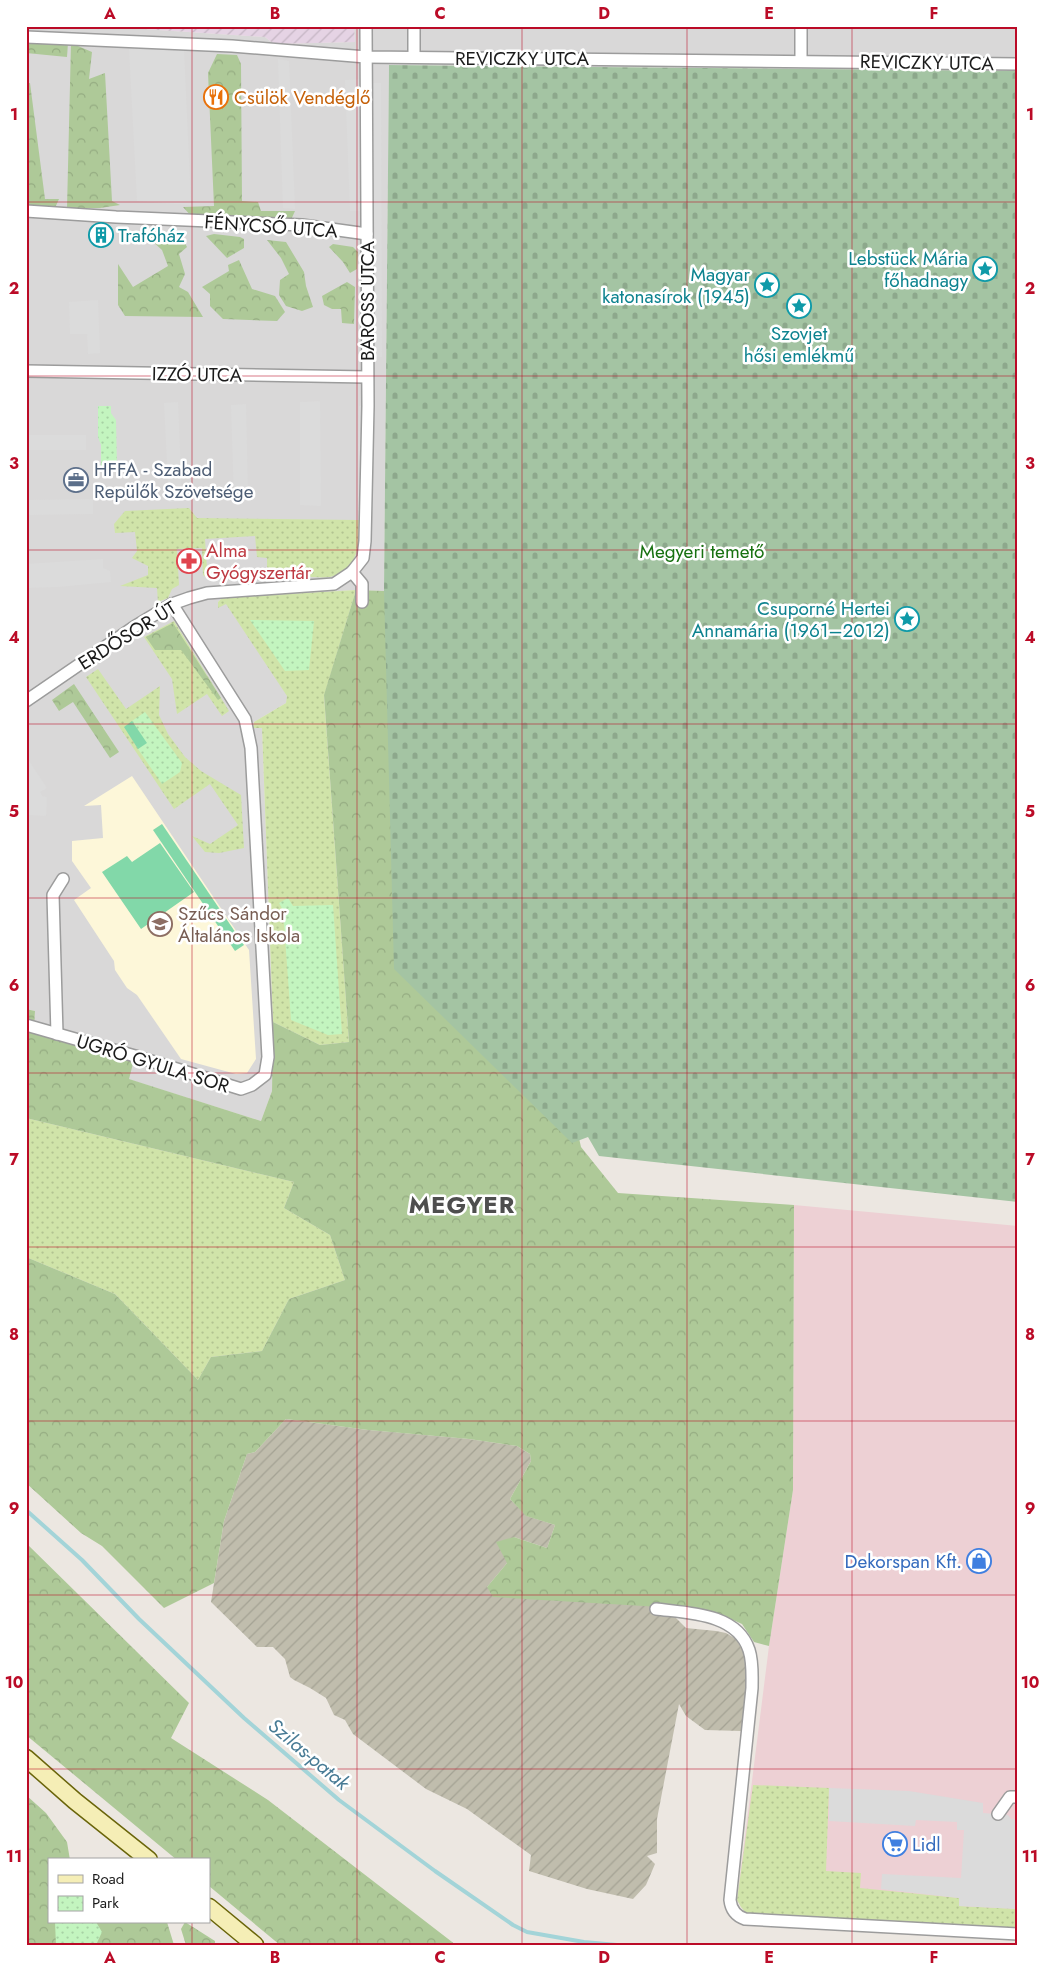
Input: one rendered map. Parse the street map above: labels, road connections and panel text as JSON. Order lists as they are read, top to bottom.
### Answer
{
  "streets": {
    "street": [
      "REVICZKY UTCA",
      "FÉNYCSŐ UTCA",
      "BAROSS UTCA",
      "IZZÓ UTCA",
      "ERDŐSOR ÚT",
      "UGRÓ GYULA SOR"
    ]
  },
  "crossings": [
    ["REVICZKY UTCA", "BAROSS UTCA"],
    ["FÉNYCSŐ UTCA", "BAROSS UTCA"],
    ["BAROSS UTCA", "IZZÓ UTCA"],
    ["BAROSS UTCA", "ERDŐSOR ÚT"],
    ["ERDŐSOR ÚT", "UGRÓ GYULA SOR"]
  ],
  "districts": ["MEGYER"],
  "water": ["Szilas-patak"],
  "parks": ["Megyeri temető"],
  "places": {
    "restaurant": ["Csülök Vendéglő"],
    "building": ["Trafóház"],
    "place": [
      "Lebstück Mária főhadnagy",
      "Magyar katonasírok (1945)",
      "Szovjet hősi emlékmű",
      "Csuporné Hertei Annamária (1961–2012)"
    ],
    "office": ["HFFA - Szabad Repülők Szövetsége"],
    "pharmacy": ["Alma Gyógyszertár"],
    "school or university": ["Szűcs Sándor Általános Iskola"],
    "shop": ["Dekorspan Kft."],
    "supermarket": ["Lidl"]
  },
  "legend": ["Road", "Park"],
  "grid": {
    "columns": [
      "A",
      "B",
      "C",
      "D",
      "E",
      "F"
    ],
    "rows": [
      "1",
      "2",
      "3",
      "4",
      "5",
      "6",
      "7",
      "8",
      "9",
      "10",
      "11"
    ]
  }
}
